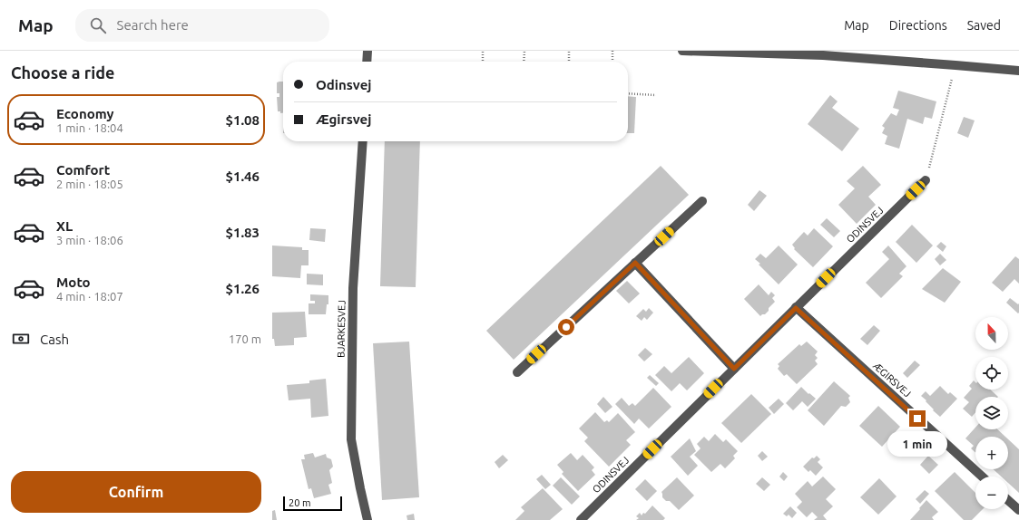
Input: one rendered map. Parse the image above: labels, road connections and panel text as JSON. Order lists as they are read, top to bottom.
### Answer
{
  "streets": {
    "street": ["ODINSVEJ", "BJARKESVEJ", "ÆGIRSVEJ"]
  },
  "crossings": [
    ["ODINSVEJ", "ÆGIRSVEJ"]
  ],
  "scale_bar": "20 m",
  "north": "top",
  "page": {
    "header": "Map",
    "search": "Search here",
    "nav": ["Map", "Directions", "Saved"],
    "heading": "Choose a ride",
    "banner": ["Odinsvej", "Ægirsvej"],
    "list": [
      {
        "name": "Economy",
        "note": "1 min · 18:04",
        "value": "$1.08"
      },
      {
        "name": "Comfort",
        "note": "2 min · 18:05",
        "value": "$1.46"
      },
      {
        "name": "XL",
        "note": "3 min · 18:06",
        "value": "$1.83"
      },
      {
        "name": "Moto",
        "note": "4 min · 18:07",
        "value": "$1.26"
      }
    ],
    "map_buttons": ["+", "−"],
    "pay": ["Cash", "170 m"],
    "bubble": "1 min",
    "buttons": "Confirm",
    "scale": "20 m"
  }
}
